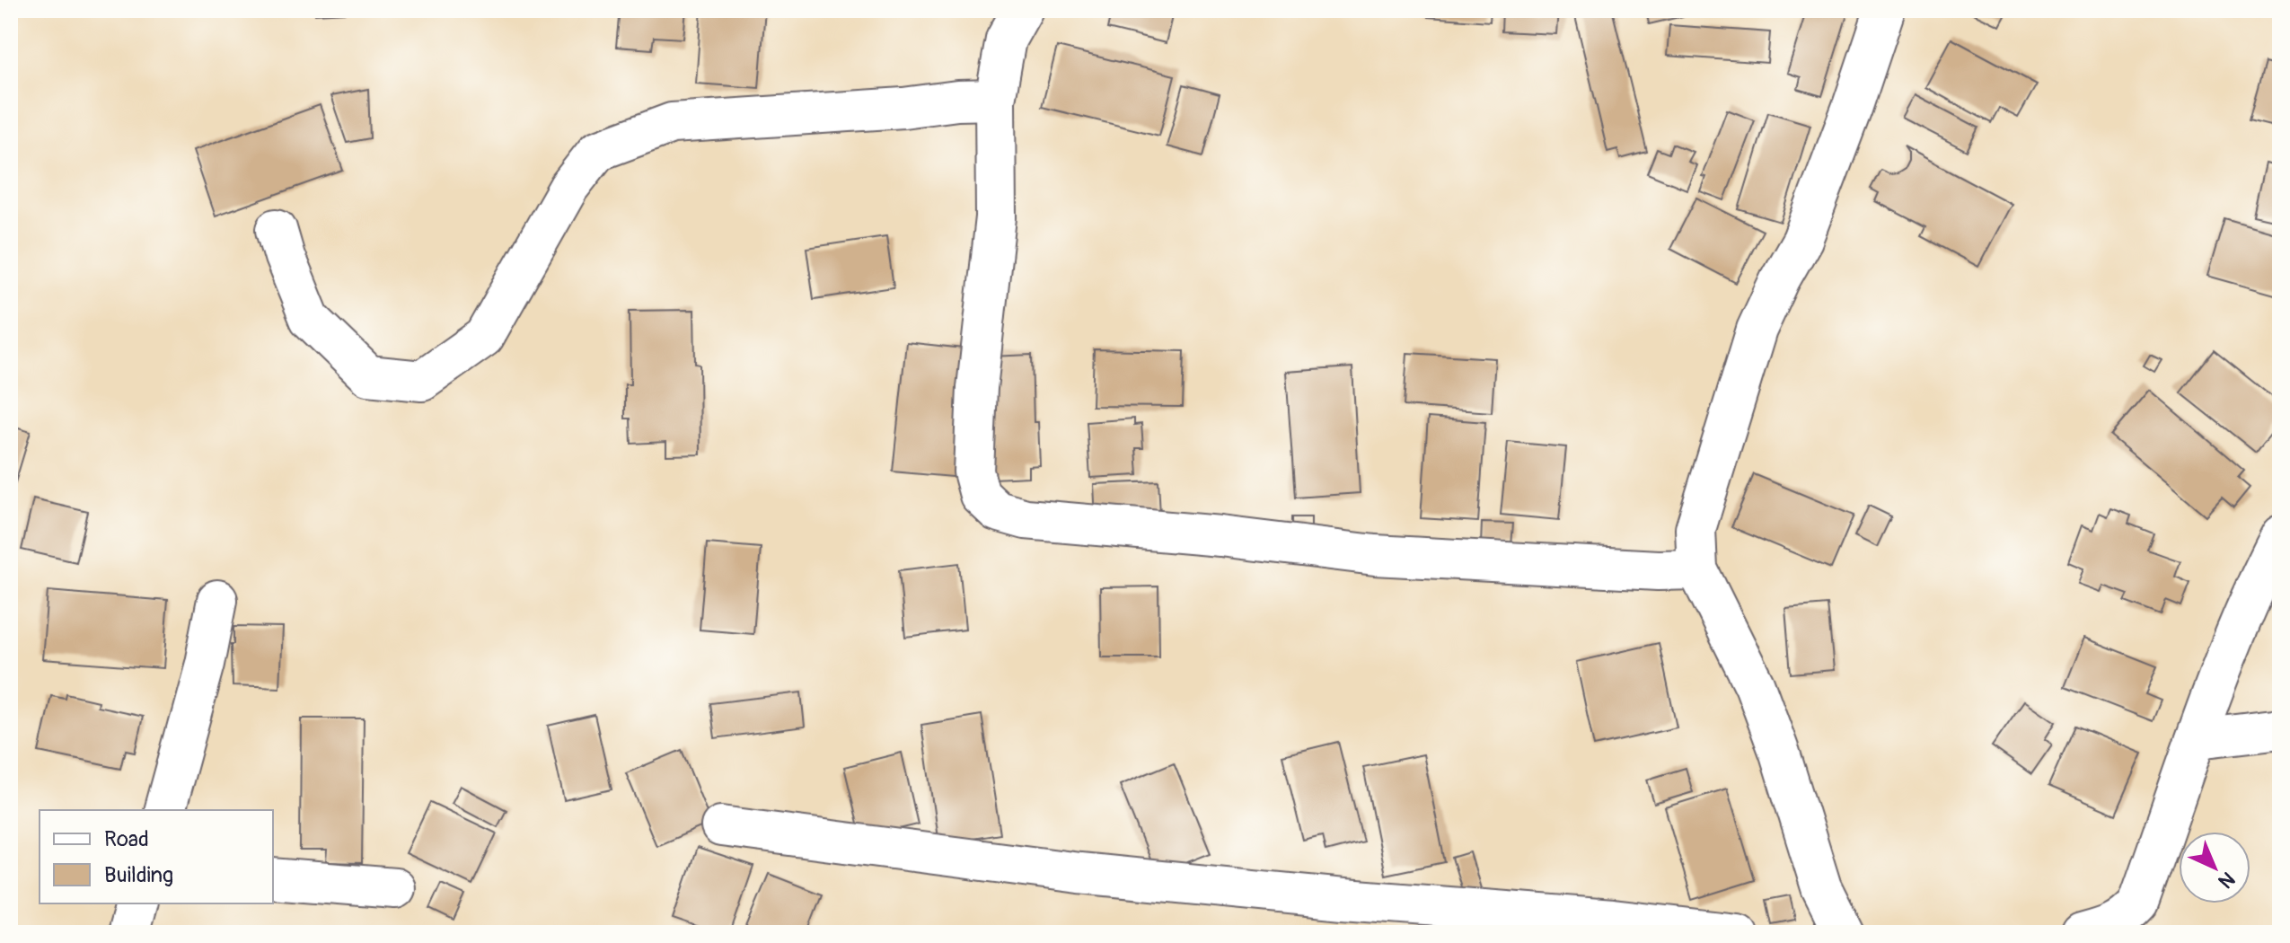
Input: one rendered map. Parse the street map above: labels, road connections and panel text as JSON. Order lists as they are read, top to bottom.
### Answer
{
  "legend": ["Road", "Building"],
  "north": "bottom right"
}
